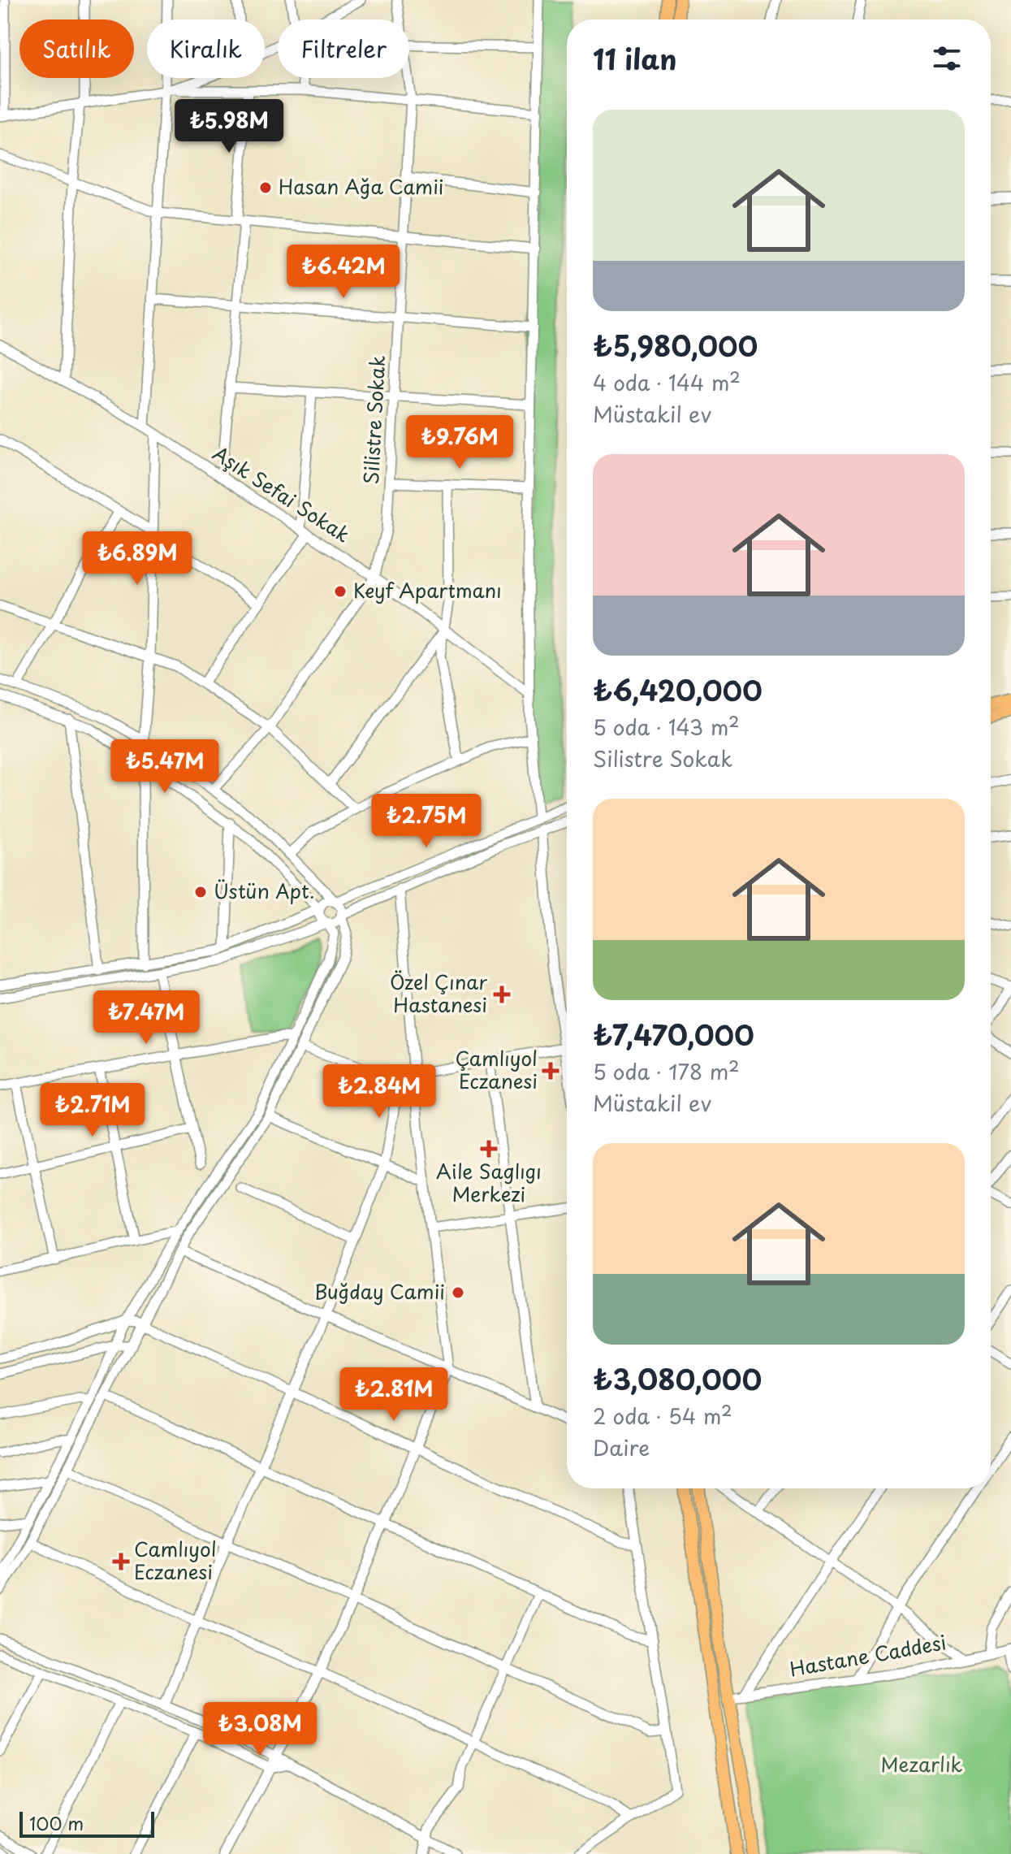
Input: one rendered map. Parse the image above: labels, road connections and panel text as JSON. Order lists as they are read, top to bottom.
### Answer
{
  "streets": {
    "street": ["Silistre Sokak", "Aşık Sefai Sokak", "Hastane Caddesi"]
  },
  "crossings": [
    ["Silistre Sokak", "Aşık Sefai Sokak"]
  ],
  "parks": ["Mezarlık"],
  "places": {
    "other": [
      "Hasan Ağa Camii",
      "Keyf Apartmanı",
      "Üstün Apt.",
      "Buğday Camii"
    ],
    "health": [
      "Özel Çınar Hastanesi",
      "Çamlıyol Eczanesi",
      "Aile Saglıgı Merkezi",
      "Camlıyol Eczanesi"
    ]
  },
  "scale_bar": "100 m",
  "page": {
    "chip": ["Satılık", "Kiralık", "Filtreler"],
    "heading": "11 ilan",
    "list": [
      {
        "name": "₺5,980,000",
        "note": "4 oda · 144 m² · Müstakil ev"
      },
      {
        "name": "₺6,420,000",
        "note": "5 oda · 143 m² · Silistre Sokak"
      },
      {
        "name": "₺7,470,000",
        "note": "5 oda · 178 m² · Müstakil ev"
      },
      {
        "name": "₺3,080,000",
        "note": "2 oda · 54 m² · Daire"
      }
    ],
    "price": [
      "₺5.98M",
      "₺6.42M",
      "₺9.76M",
      "₺6.89M",
      "₺5.47M",
      "₺2.75M",
      "₺7.47M",
      "₺2.84M",
      "₺2.71M",
      "₺2.81M",
      "₺3.08M"
    ],
    "scale": "100 m"
  }
}
